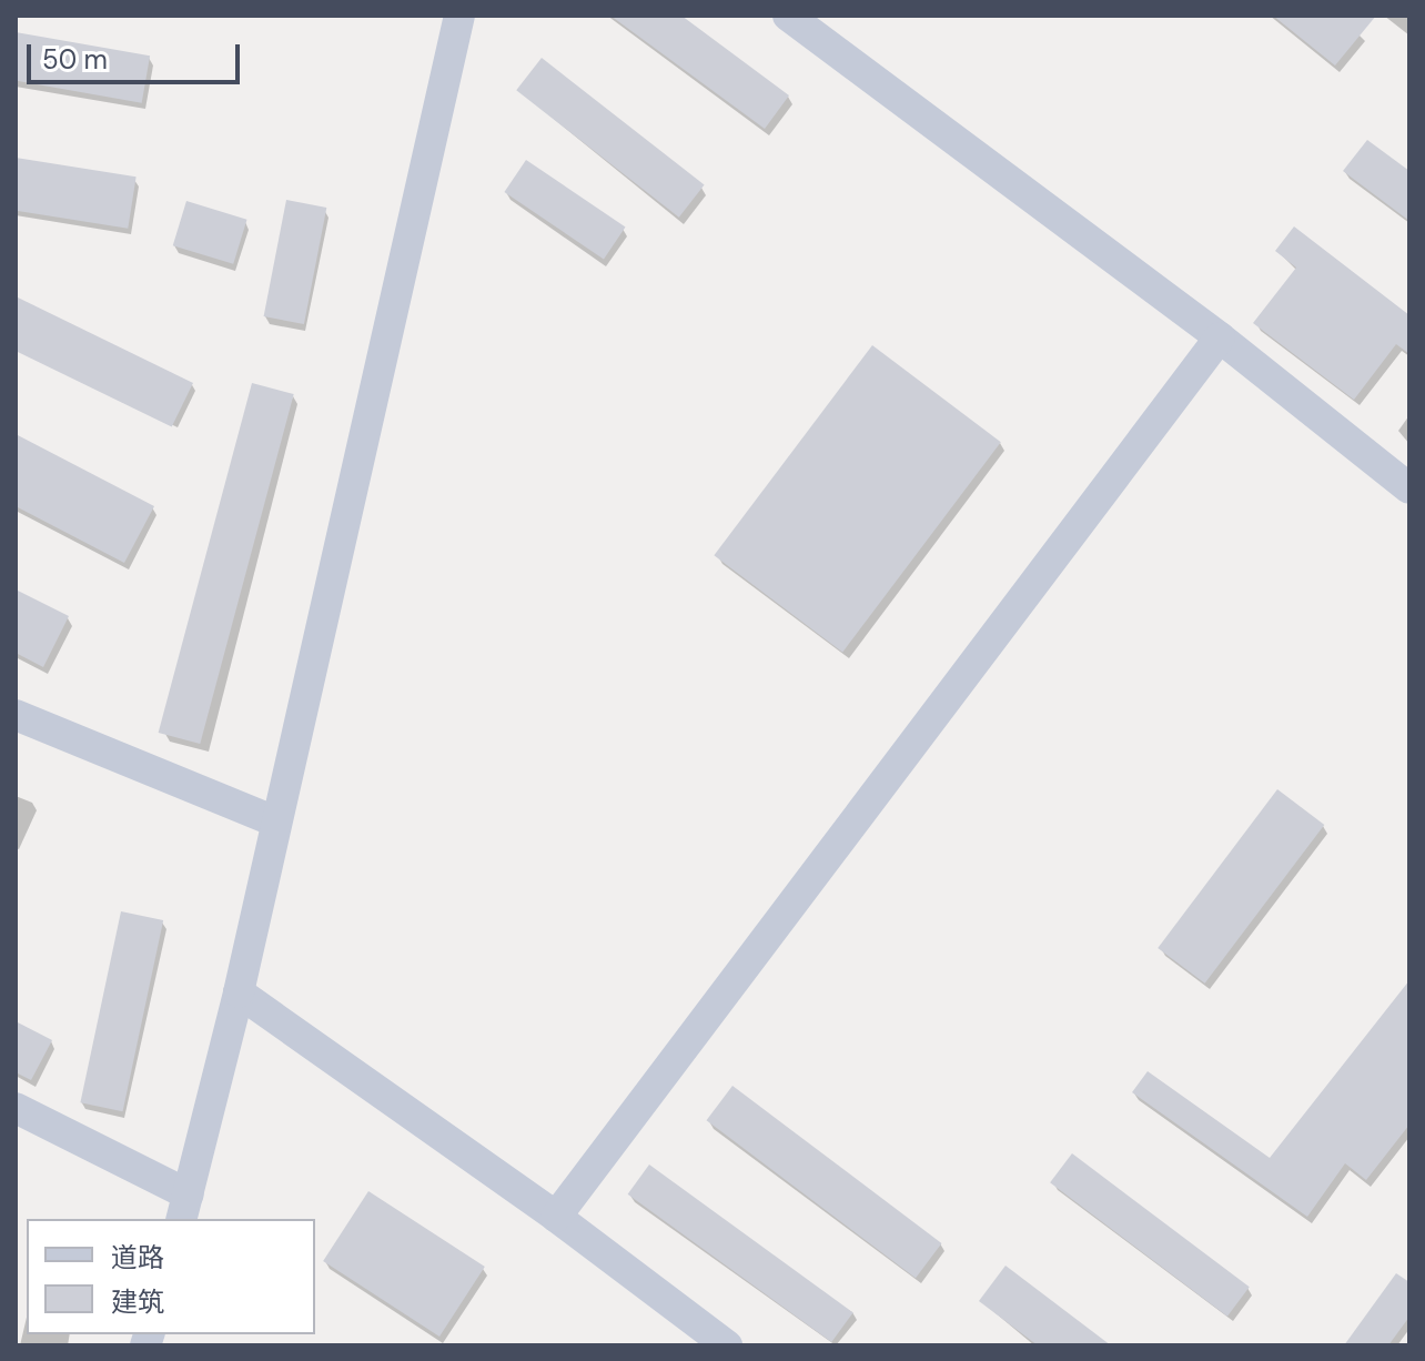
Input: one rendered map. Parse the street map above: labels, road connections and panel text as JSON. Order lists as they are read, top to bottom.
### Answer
{
  "legend": ["道路", "建筑"],
  "scale_bar": "50 m"
}
